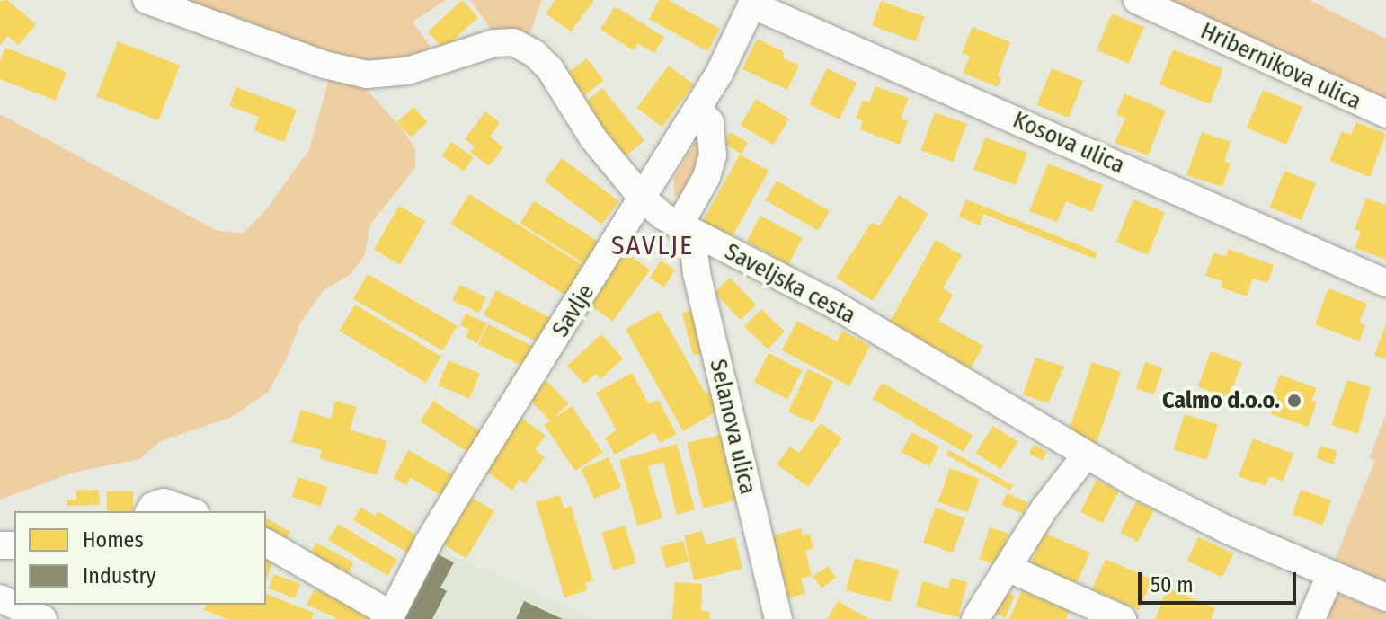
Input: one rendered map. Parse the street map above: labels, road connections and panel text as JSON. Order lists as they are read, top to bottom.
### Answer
{
  "streets": {
    "street": [
      "Hribernikova ulica",
      "Kosova ulica",
      "Saveljska cesta",
      "Savlje",
      "Selanova ulica"
    ]
  },
  "crossings": [
    ["Kosova ulica", "Savlje"],
    ["Saveljska cesta", "Savlje"],
    ["Saveljska cesta", "Selanova ulica"]
  ],
  "districts": ["SAVLJE"],
  "places": ["Calmo d.o.o."],
  "legend": ["Homes", "Industry"],
  "scale_bar": "50 m"
}
